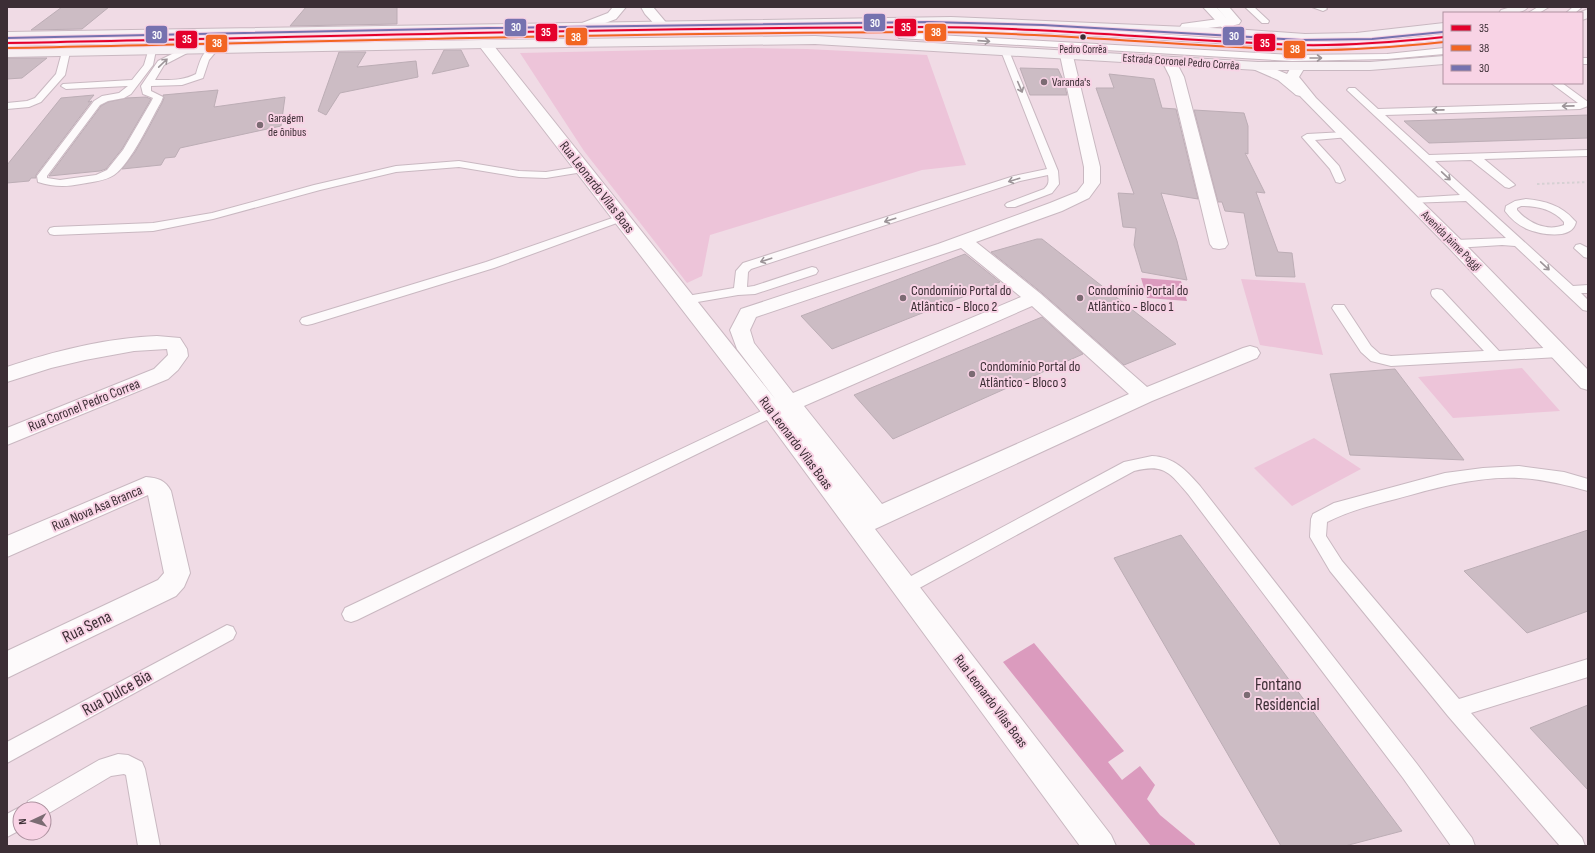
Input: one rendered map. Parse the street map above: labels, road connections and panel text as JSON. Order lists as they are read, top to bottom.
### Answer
{
  "streets": {
    "main road": ["Estrada Coronel Pedro Corrêa"],
    "street": [
      "Rua Leonardo Vilas Boas",
      "Avenida Jaime Poggi",
      "Rua Coronel Pedro Correa",
      "Rua Nova Asa Branca",
      "Rua Sena"
    ],
    "lane": ["Rua Dulce Bia"]
  },
  "crossings": [
    ["Estrada Coronel Pedro Corrêa", "Rua Leonardo Vilas Boas"],
    ["Estrada Coronel Pedro Corrêa", "Avenida Jaime Poggi"],
    ["Rua Nova Asa Branca", "Rua Sena"]
  ],
  "places": [
    "Pedro Corrêa",
    "Varanda's",
    "Garagem de ônibus",
    "Condomínio Portal do Atlântico - Bloco 2",
    "Condomínio Portal do Atlântico - Bloco 1",
    "Condomínio Portal do Atlântico - Bloco 3",
    "Fontano Residencial"
  ],
  "lines": ["transit line 30", "transit line 35", "transit line 38"],
  "legend": ["35", "38", "30"],
  "north": "left"
}
